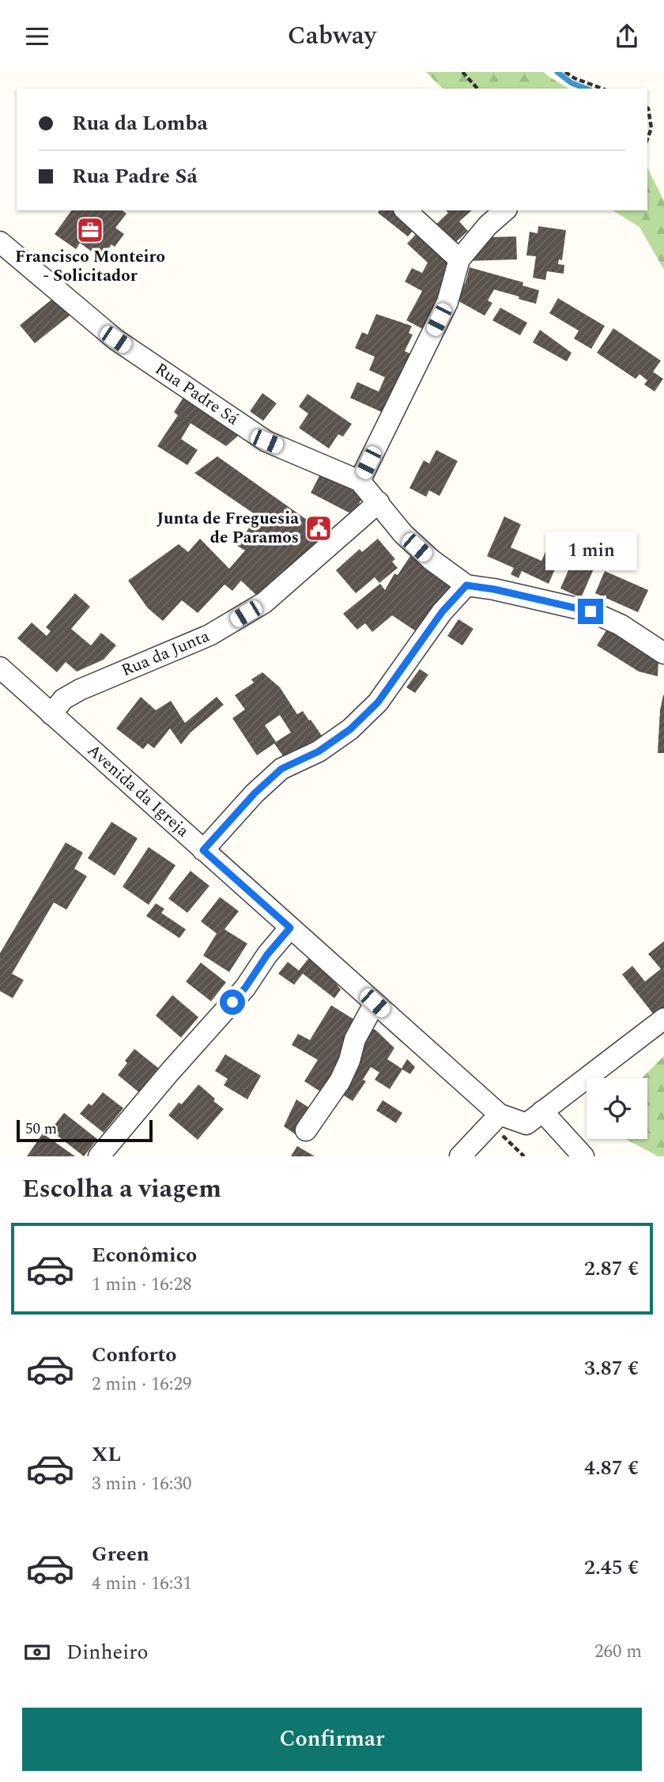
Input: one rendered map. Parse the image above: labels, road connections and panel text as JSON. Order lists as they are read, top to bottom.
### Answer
{
  "streets": {
    "street": ["Rua Padre Sá", "Rua da Junta", "Avenida da Igreja"]
  },
  "crossings": [
    ["Rua Padre Sá", "Rua da Junta"],
    ["Rua da Junta", "Avenida da Igreja"]
  ],
  "places": {
    "office": ["Francisco Monteiro - Solicitador"],
    "public building": ["Junta de Freguesia de Paramos"]
  },
  "scale_bar": "50 m",
  "page": {
    "header": "Cabway",
    "banner": ["Rua da Lomba", "Rua Padre Sá"],
    "bubble": "1 min",
    "scale": "50 m",
    "heading": "Escolha a viagem",
    "list": [
      {
        "name": "Econômico",
        "note": "1 min · 16:28",
        "value": "2.87 €"
      },
      {
        "name": "Conforto",
        "note": "2 min · 16:29",
        "value": "3.87 €"
      },
      {
        "name": "XL",
        "note": "3 min · 16:30",
        "value": "4.87 €"
      },
      {
        "name": "Green",
        "note": "4 min · 16:31",
        "value": "2.45 €"
      }
    ],
    "pay": ["Dinheiro", "260 m"],
    "buttons": "Confirmar"
  }
}
